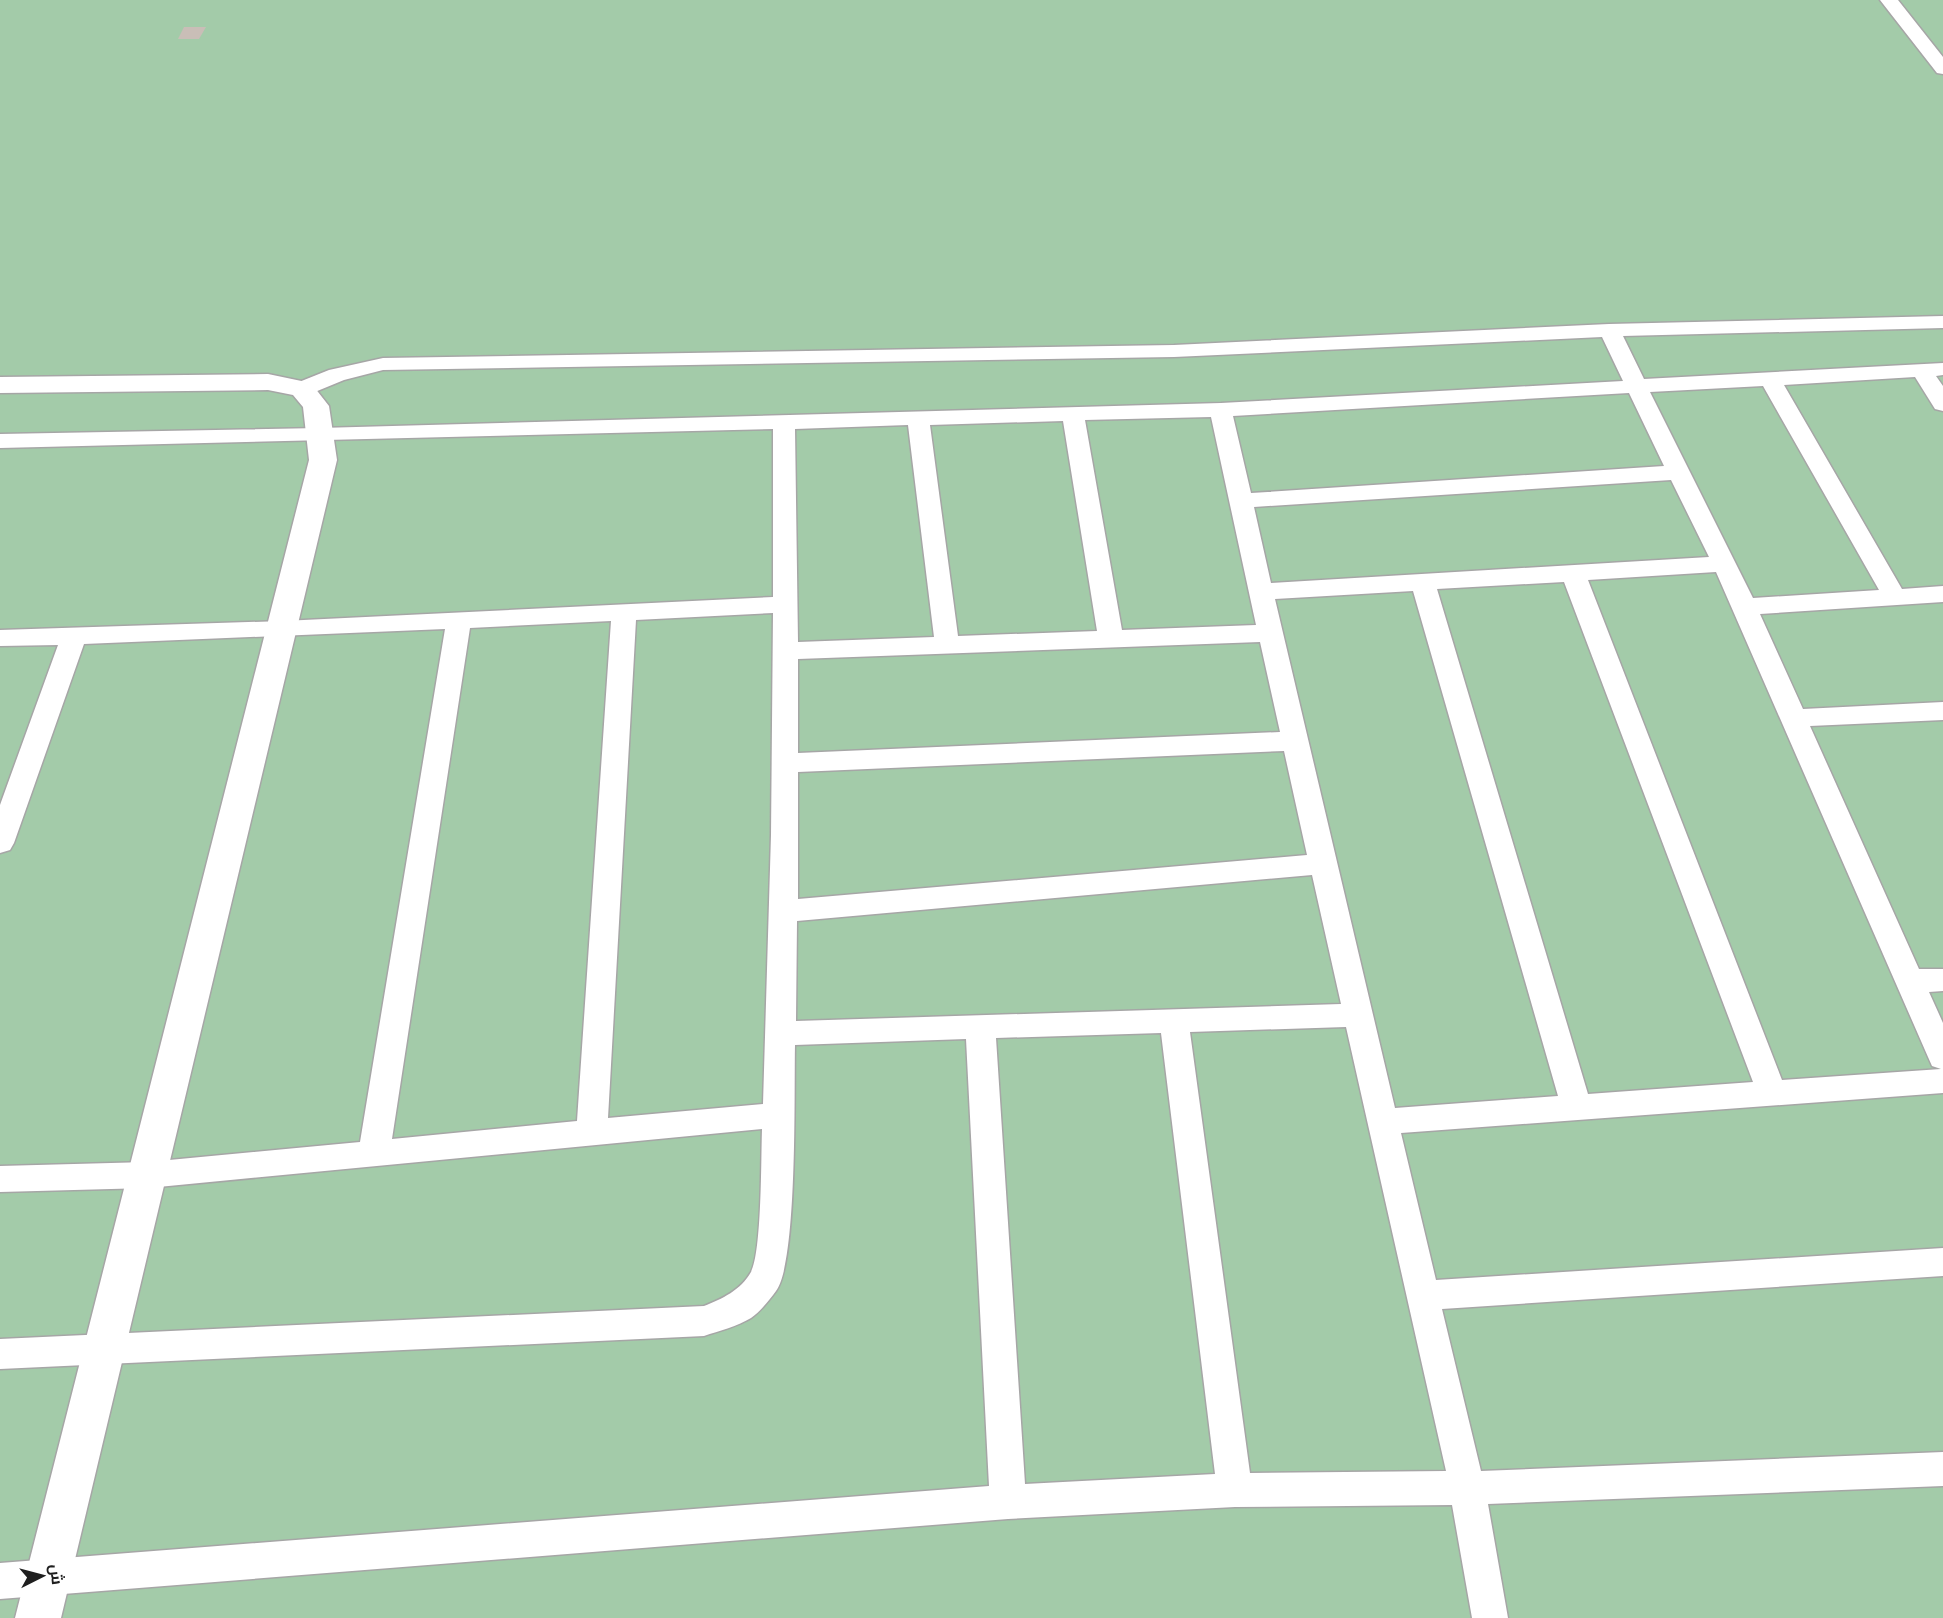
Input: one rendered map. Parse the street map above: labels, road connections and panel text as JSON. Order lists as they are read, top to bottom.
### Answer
{
  "north": "right"
}
